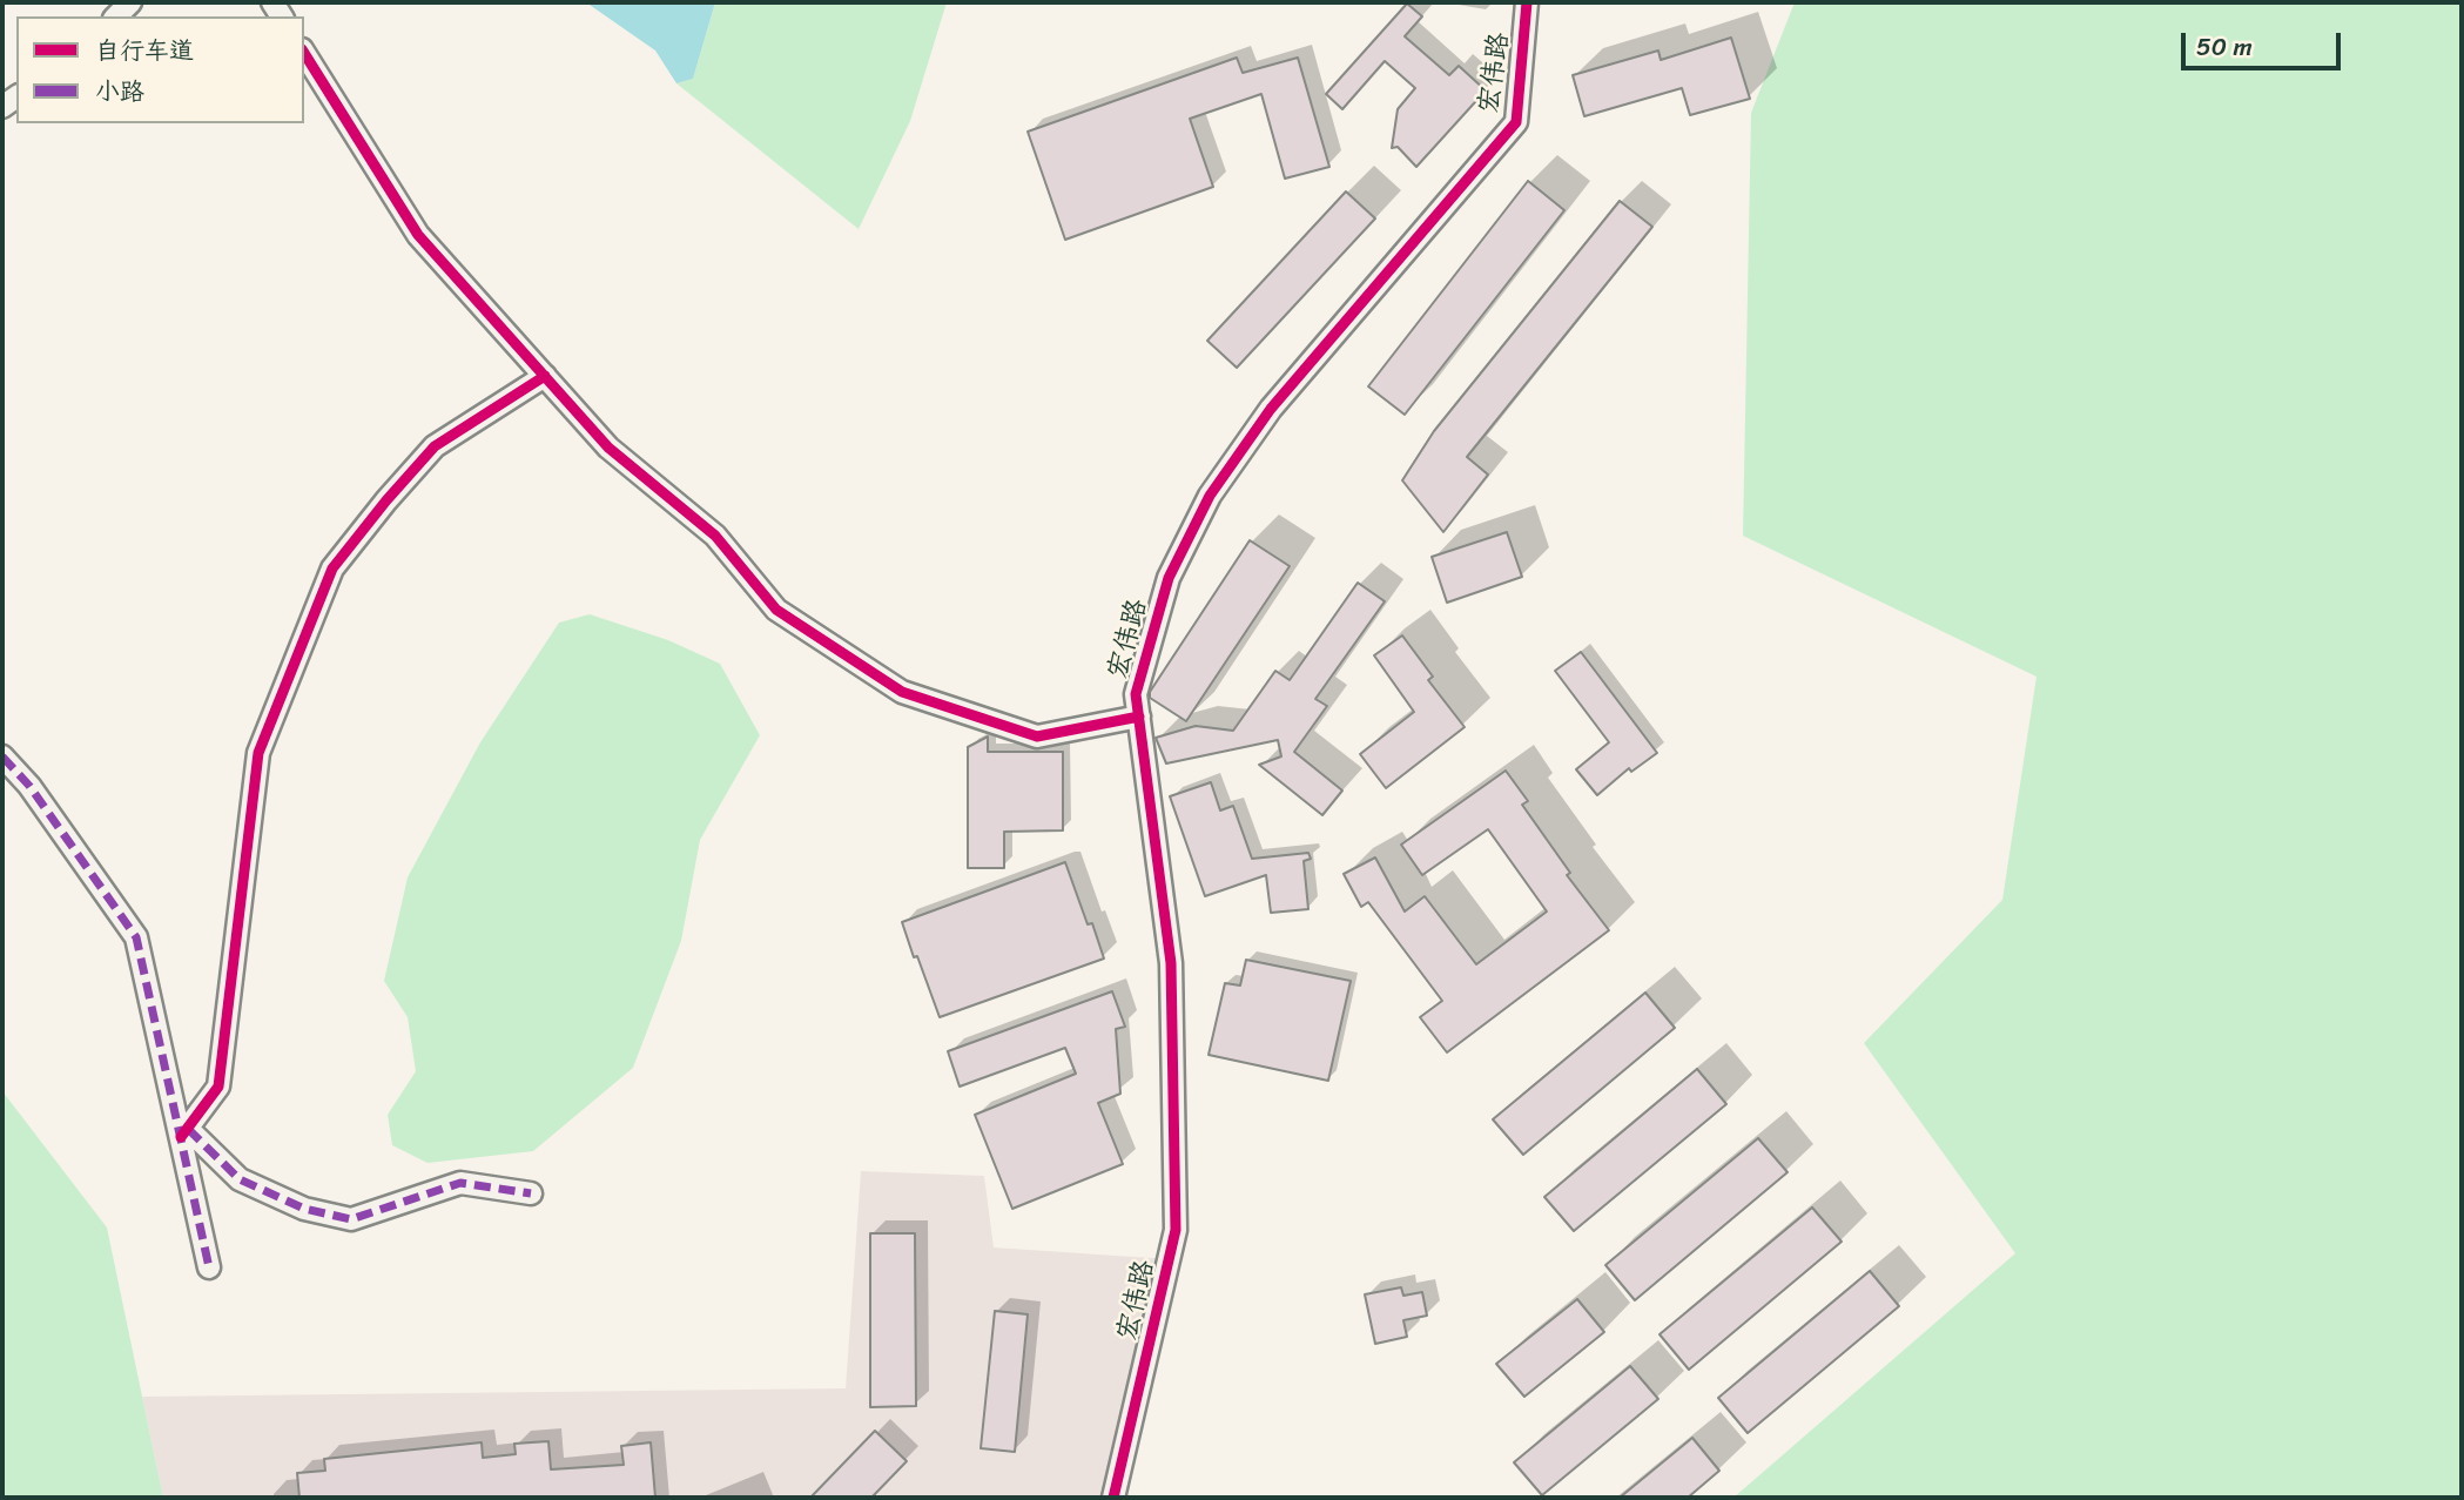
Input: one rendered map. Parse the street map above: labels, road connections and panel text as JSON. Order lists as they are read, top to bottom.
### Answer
{
  "streets": {
    "street": ["宏伟路"]
  },
  "legend": ["自行车道", "小路"],
  "scale_bar": "50 m"
}
